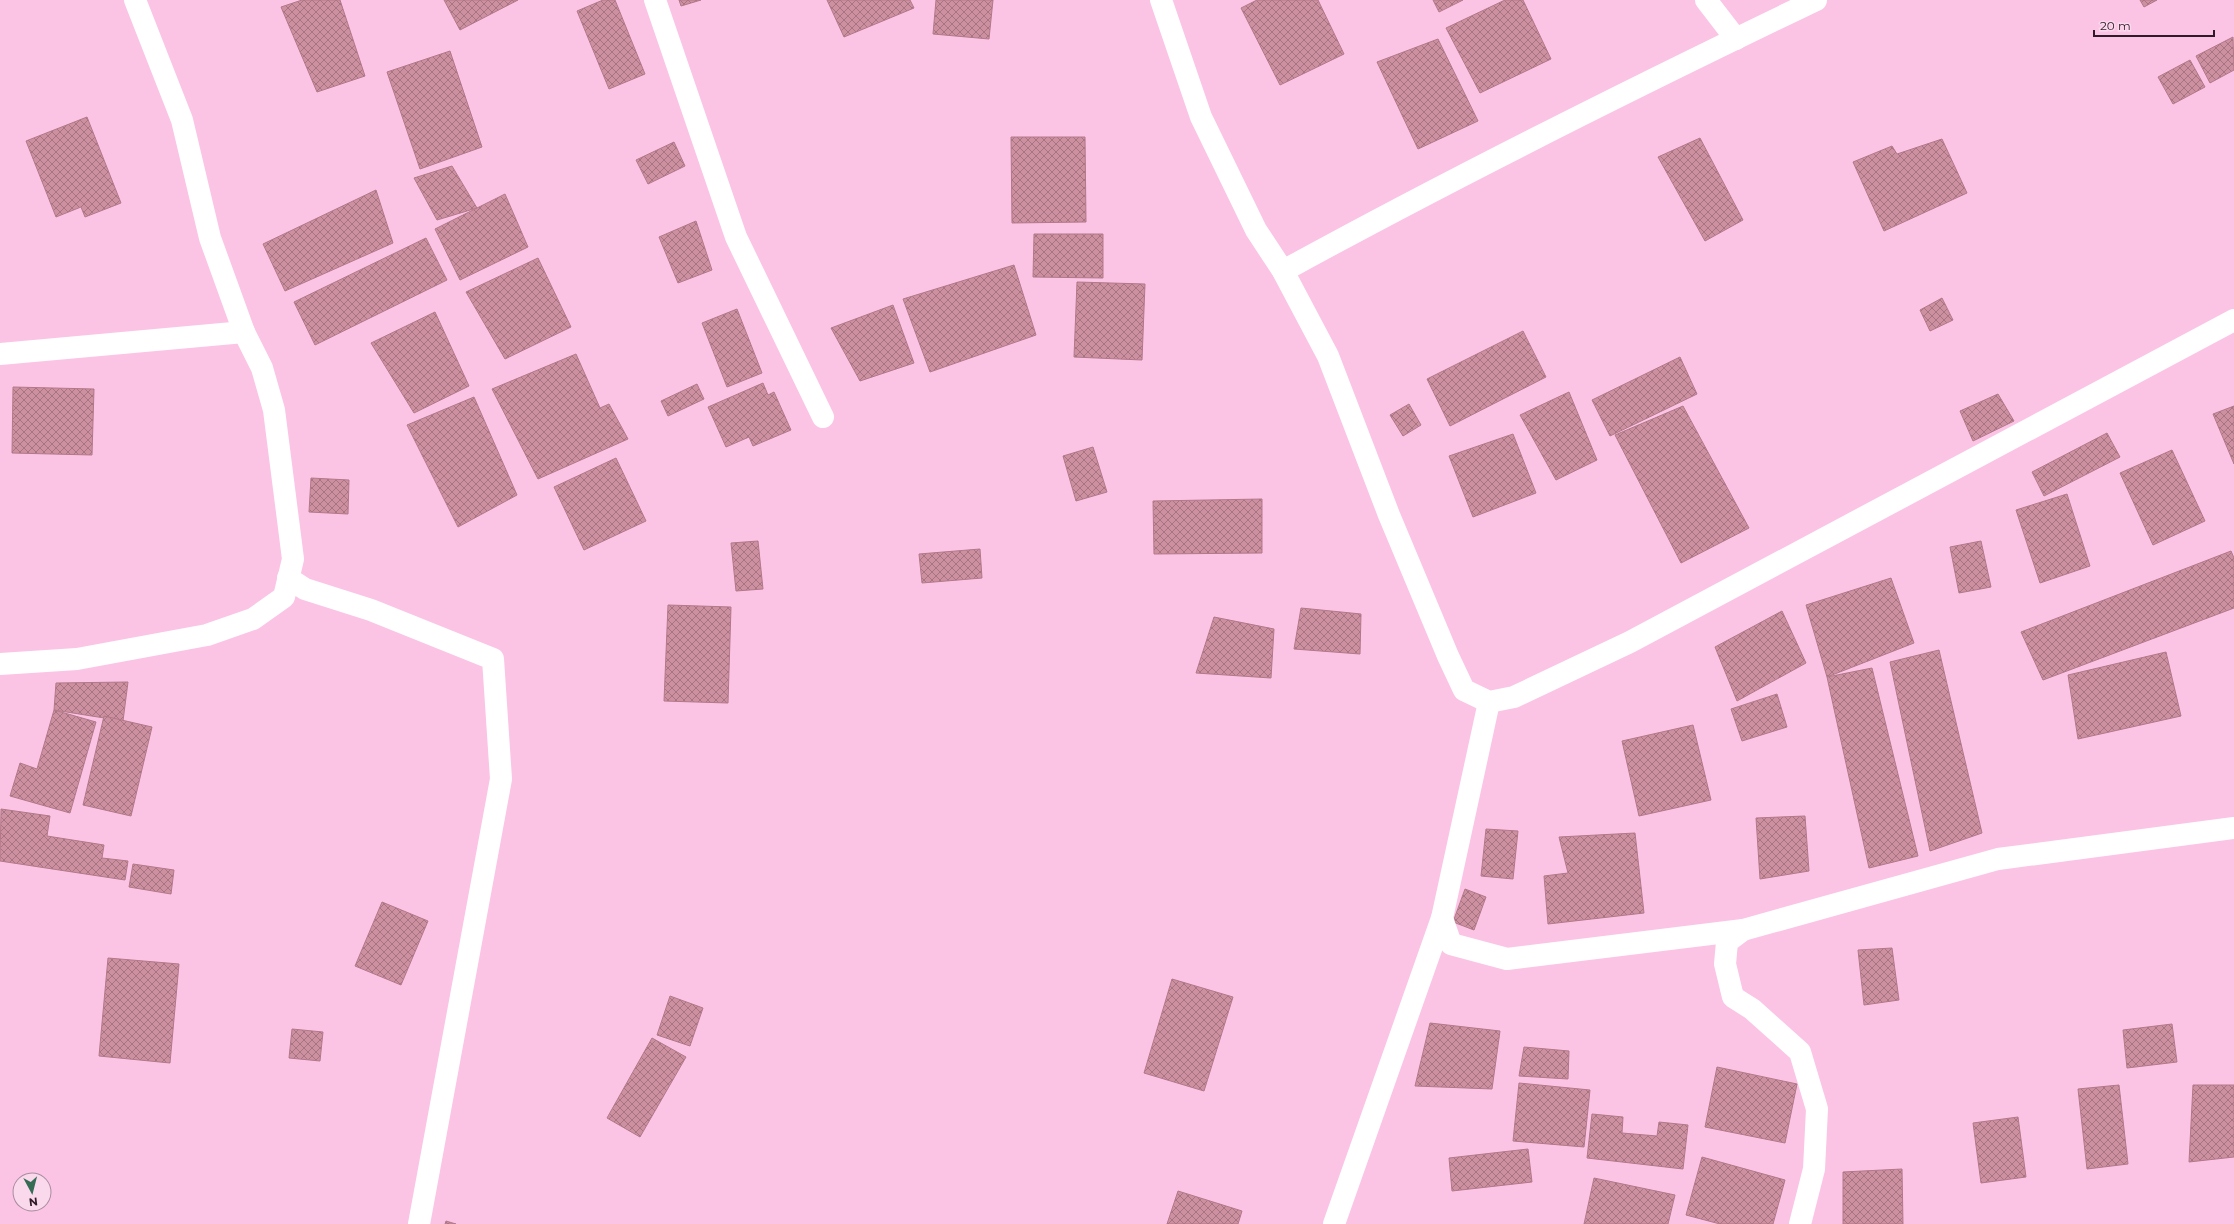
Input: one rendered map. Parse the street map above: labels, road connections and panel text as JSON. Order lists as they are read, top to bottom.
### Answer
{
  "scale_bar": "20 m",
  "north": "bottom"
}
